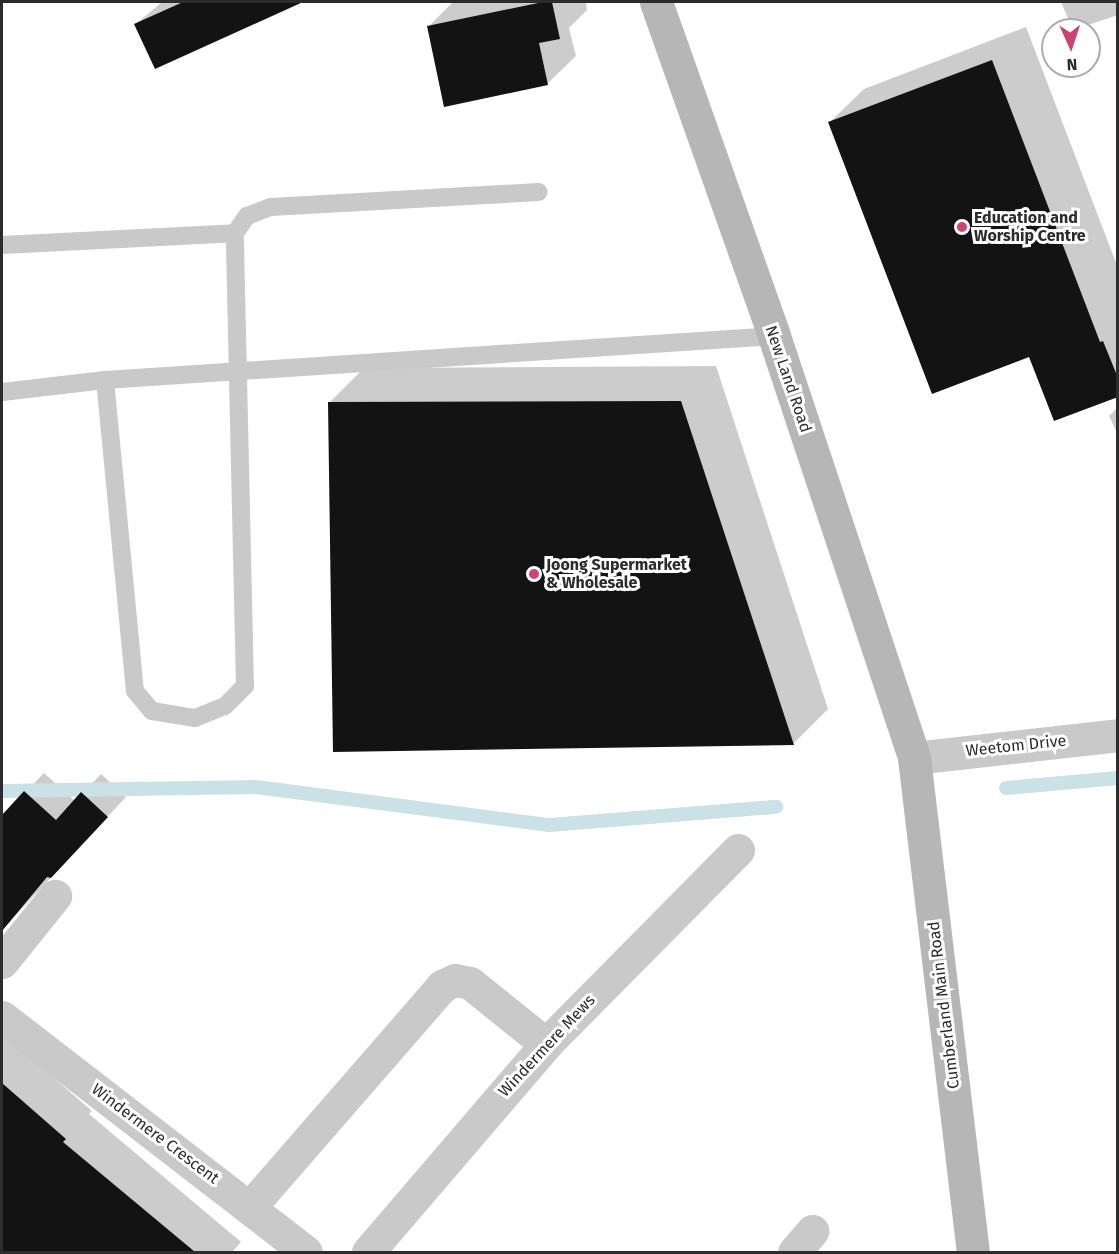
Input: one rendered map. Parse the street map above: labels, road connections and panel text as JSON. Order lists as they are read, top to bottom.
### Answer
{
  "streets": {
    "street": [
      "New Land Road",
      "Weetom Drive",
      "Cumberland Main Road",
      "Windermere Mews",
      "Windermere Crescent"
    ]
  },
  "crossings": [
    ["New Land Road", "Weetom Drive"],
    ["New Land Road", "Cumberland Main Road"],
    ["Weetom Drive", "Cumberland Main Road"]
  ],
  "places": ["Education and Worship Centre", "Joong Supermarket & Wholesale"],
  "north": "bottom"
}
